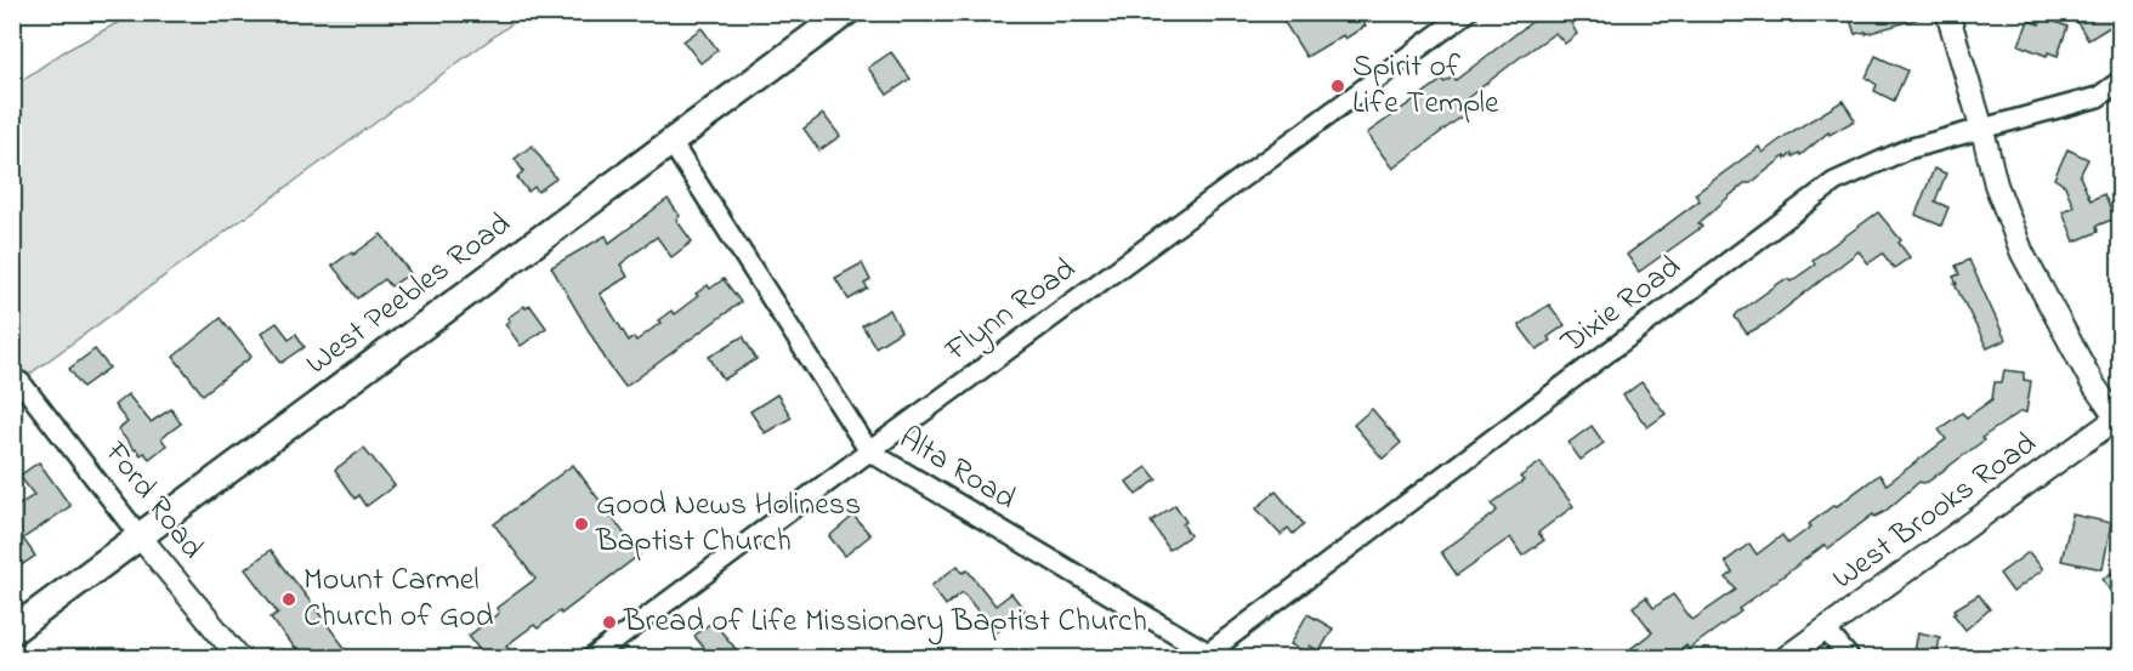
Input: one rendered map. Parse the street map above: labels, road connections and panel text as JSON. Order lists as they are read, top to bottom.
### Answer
{
  "streets": {
    "main road": ["West Peebles Road"],
    "street": [
      "Dixie Road",
      "Flynn Road",
      "Alta Road",
      "Ford Road",
      "West Brooks Road"
    ]
  },
  "crossings": [
    ["West Peebles Road", "Alta Road"],
    ["West Peebles Road", "Ford Road"],
    ["Dixie Road", "Alta Road"],
    ["Flynn Road", "Alta Road"]
  ],
  "places": [
    "Spirit of Life Temple",
    "Good News Holiness Baptist Church",
    "Mount Carmel Church of God",
    "Bread of Life Missionary Baptist Church"
  ]
}
